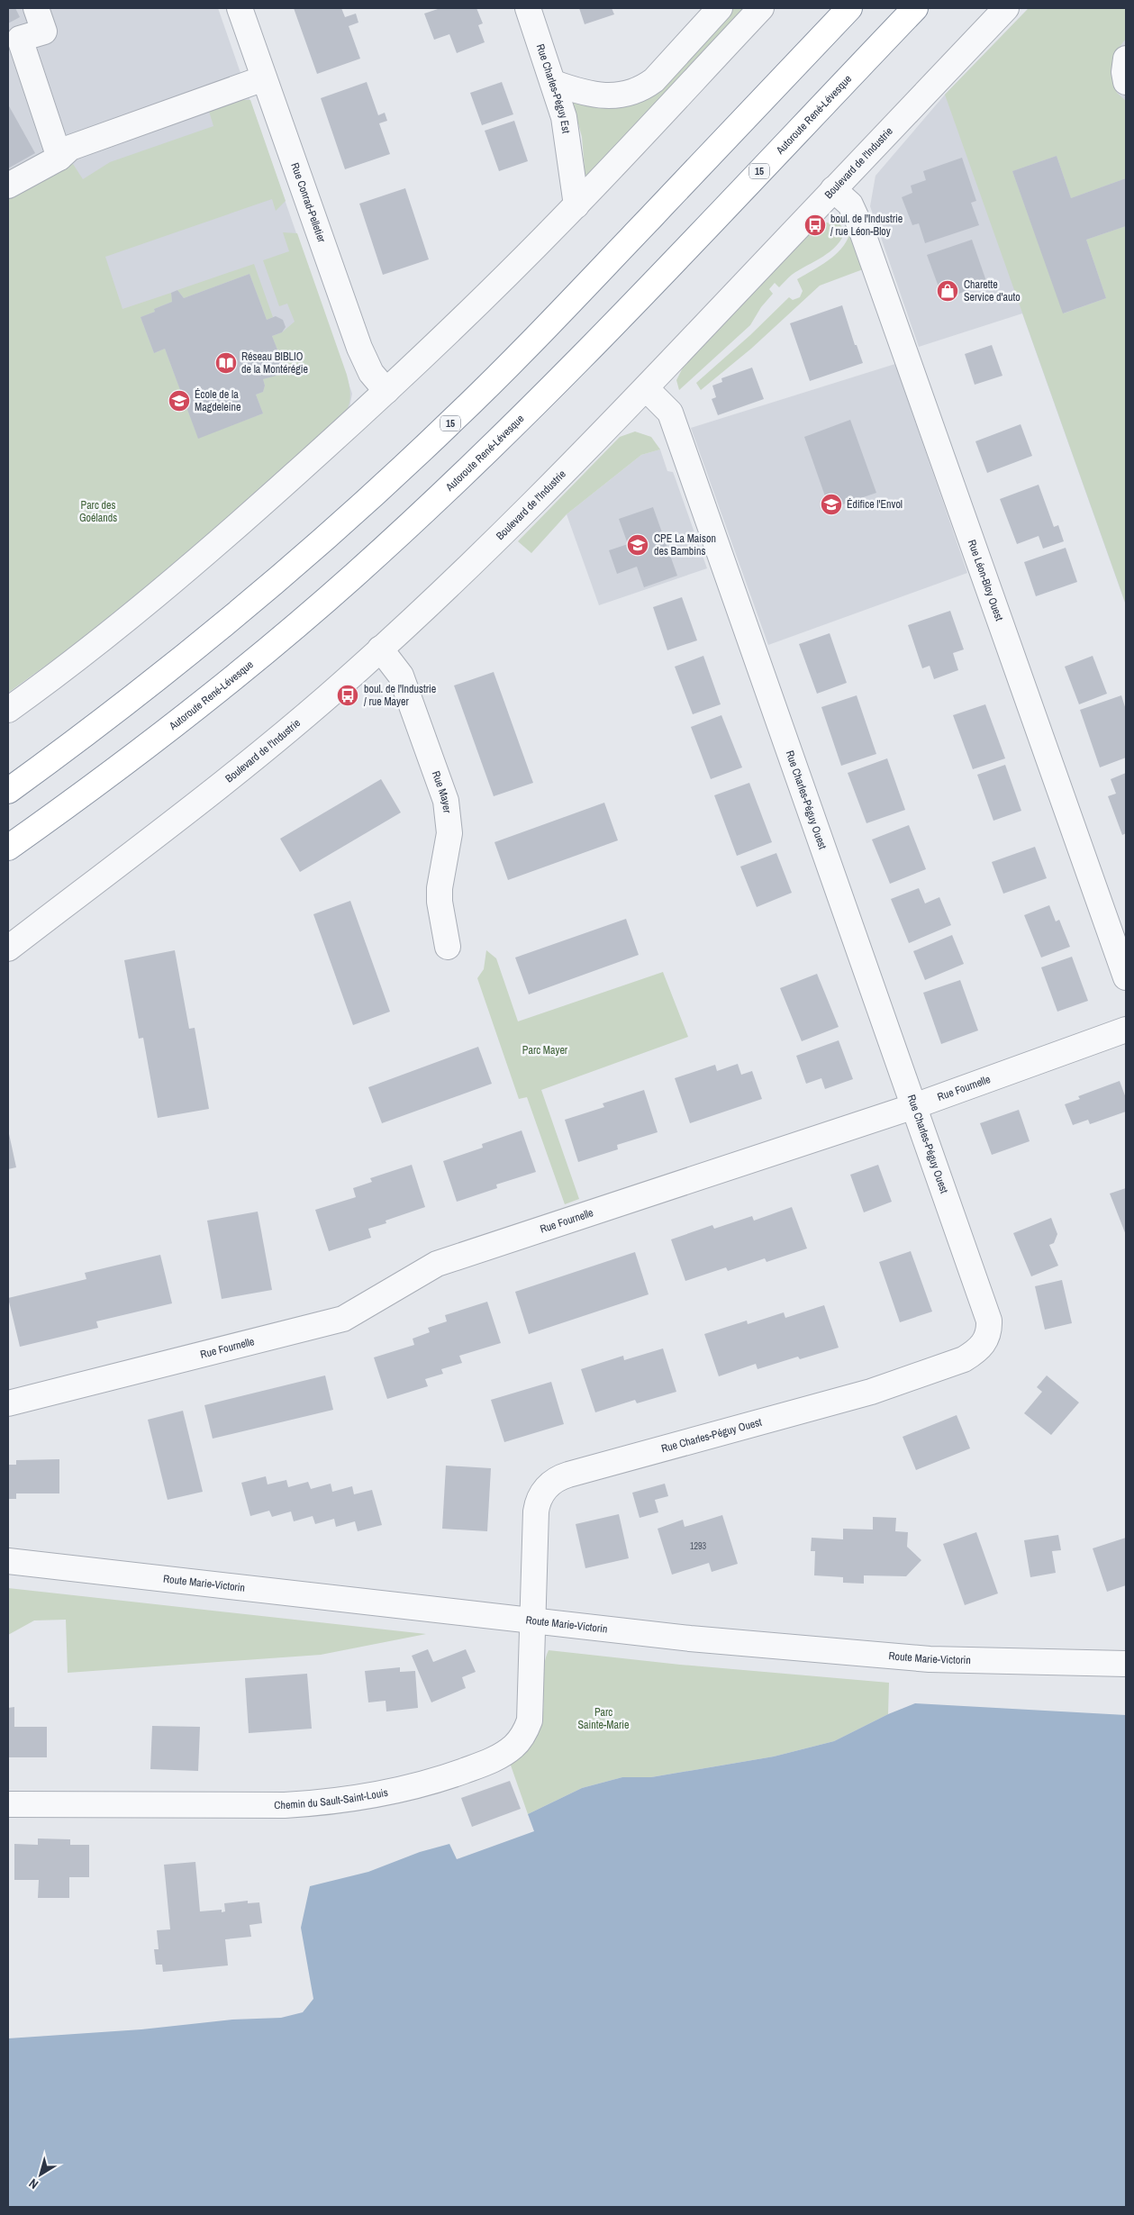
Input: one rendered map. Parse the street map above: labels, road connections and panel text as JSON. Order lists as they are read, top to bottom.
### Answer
{
  "streets": {
    "highway": ["Autoroute René-Lévesque", "15"],
    "street": [
      "Rue Charles-Péguy Est",
      "Boulevard de l'Industrie",
      "Rue Conrad-Pelletier",
      "Rue Léon-Bloy Ouest",
      "Rue Mayer",
      "Rue Charles-Péguy Ouest",
      "Rue Fournelle",
      "Route Marie-Victorin",
      "Chemin du Sault-Saint-Louis"
    ]
  },
  "crossings": [
    ["Boulevard de l'Industrie", "Rue Léon-Bloy Ouest"],
    ["Boulevard de l'Industrie", "Rue Mayer"],
    ["Boulevard de l'Industrie", "Rue Charles-Péguy Ouest"],
    ["Rue Charles-Péguy Ouest", "Rue Fournelle"],
    ["Rue Charles-Péguy Ouest", "Route Marie-Victorin"],
    ["Rue Charles-Péguy Ouest", "Chemin du Sault-Saint-Louis"],
    ["Route Marie-Victorin", "Chemin du Sault-Saint-Louis"]
  ],
  "parks": ["Parc des Goélands", "Parc Mayer", "Parc Sainte-Marie"],
  "places": {
    "bus stop": ["boul. de l'Industrie / rue Léon-Bloy", "boul. de l'Industrie / rue Mayer"],
    "shop": ["Charette Service d'auto"],
    "library": ["Réseau BIBLIO de la Montérégie"],
    "school or university": ["École de la Magdeleine", "Édifice l'Envol", "CPE La Maison des Bambins"]
  },
  "house_numbers": ["1293"],
  "north": "bottom left"
}
